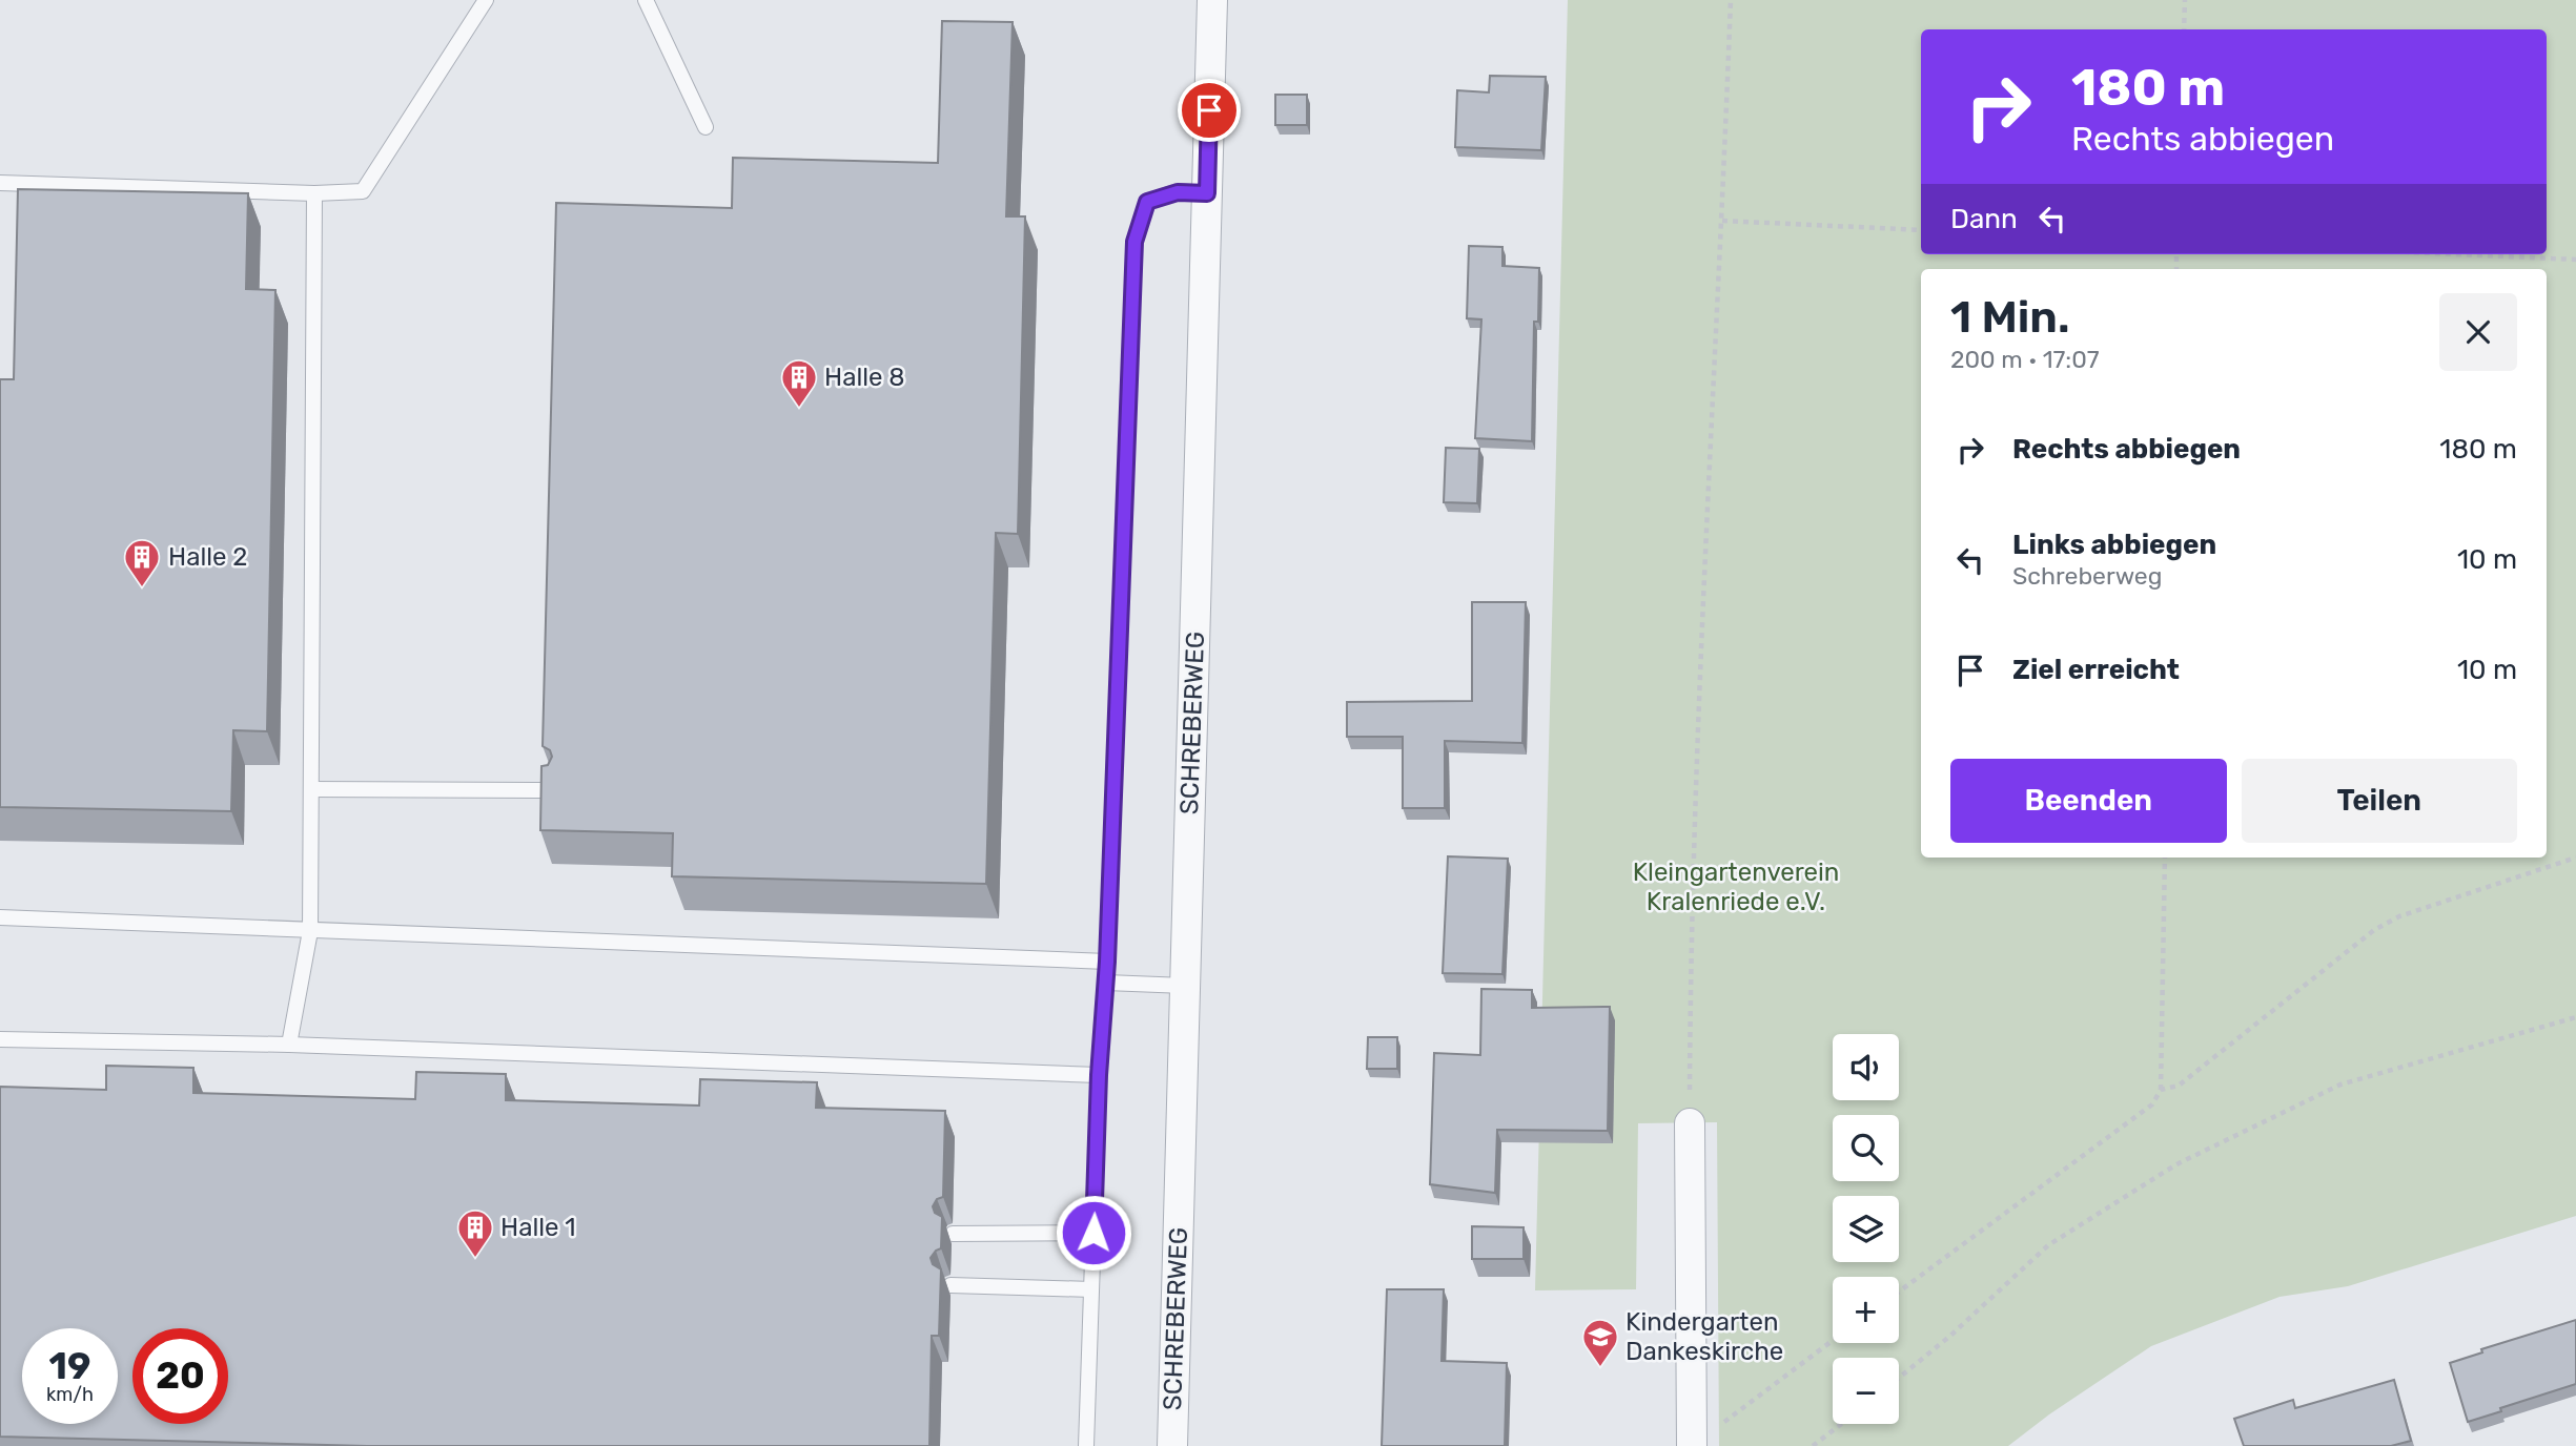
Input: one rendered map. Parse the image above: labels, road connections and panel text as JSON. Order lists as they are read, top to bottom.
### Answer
{
  "streets": {
    "street": ["SCHREBERWEG"]
  },
  "parks": ["Kleingartenverein Kralenriede e.V."],
  "places": {
    "building": ["Halle 8", "Halle 2", "Halle 1"],
    "school or university": ["Kindergarten Dankeskirche"]
  },
  "page": {
    "turn": ["180 m", "Rechts abbiegen"],
    "then": "Dann",
    "heading": ["1 Min.", "200 m · 17:07"],
    "list": [
      {
        "name": "Rechts abbiegen",
        "value": "180 m"
      },
      {
        "name": "Links abbiegen",
        "note": "Schreberweg",
        "value": "10 m"
      },
      {
        "name": "Ziel erreicht",
        "value": "10 m"
      }
    ],
    "buttons": ["Beenden", "Teilen"],
    "map_buttons": ["+", "−"],
    "speed": "19 km/h",
    "limit": "20"
  }
}
